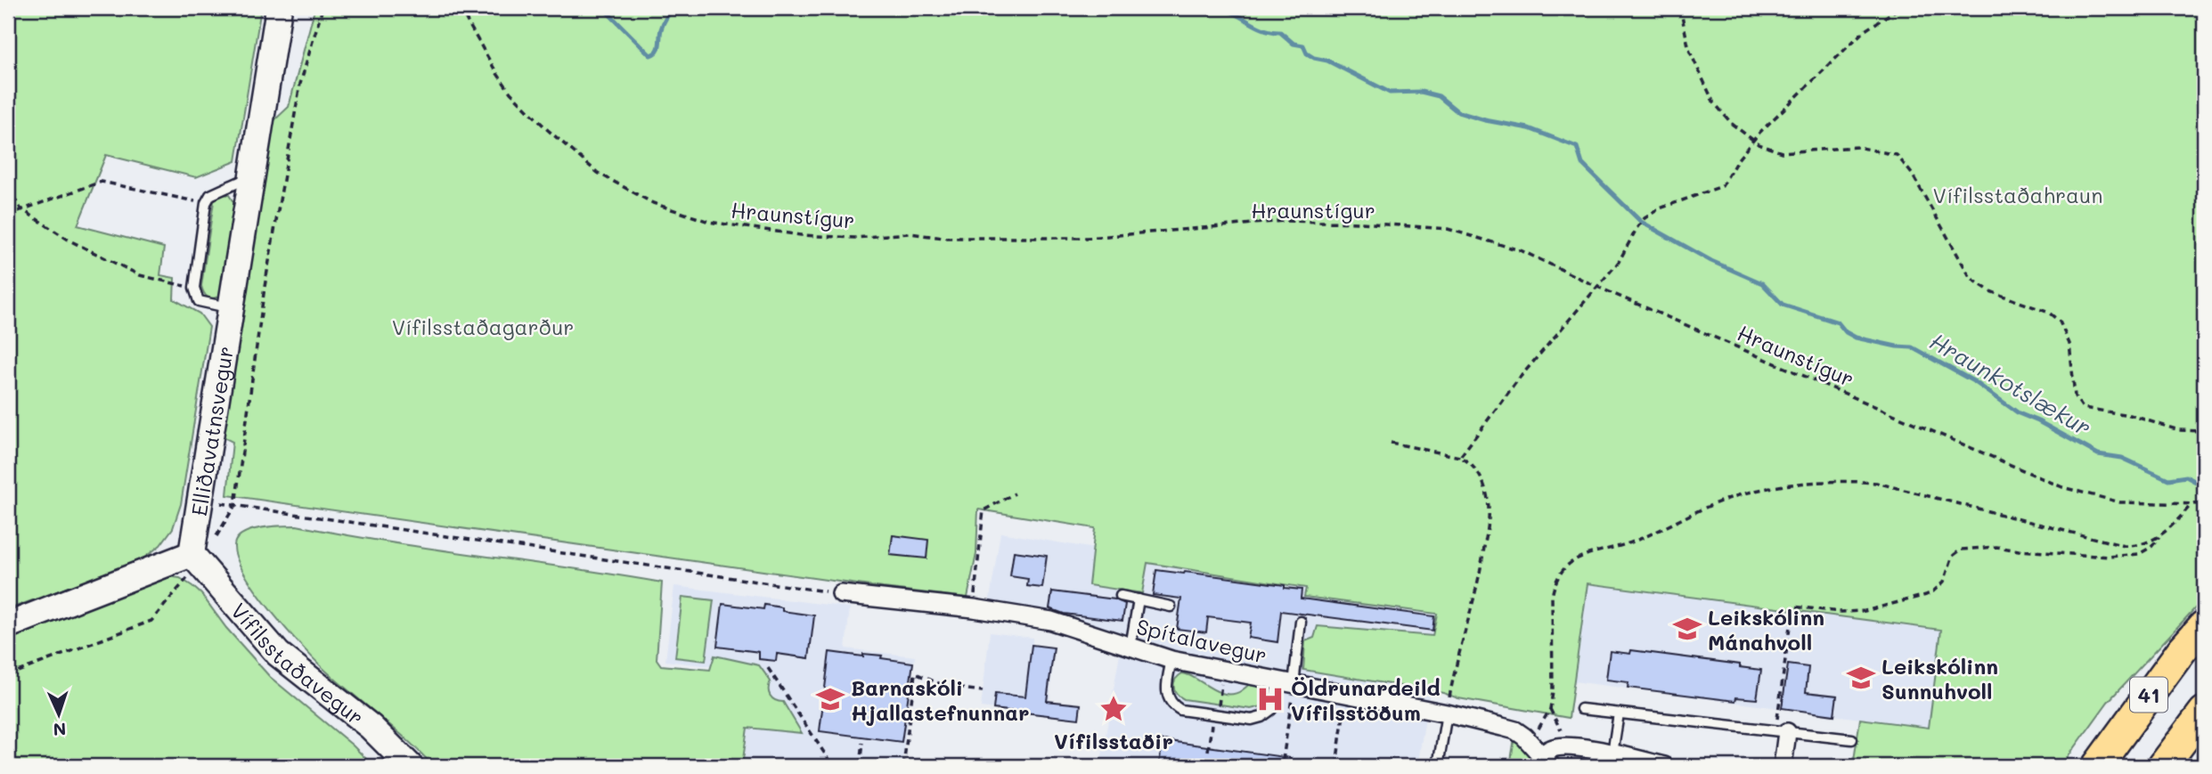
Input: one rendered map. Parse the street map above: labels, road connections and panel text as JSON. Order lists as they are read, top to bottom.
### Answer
{
  "streets": {
    "highway": ["41"],
    "main road": ["Elliðavatnsvegur", "Vífilsstaðavegur"],
    "street": ["Spítalavegur"],
    "path": ["Hraunstígur"]
  },
  "crossings": [
    ["Elliðavatnsvegur", "Vífilsstaðavegur"]
  ],
  "water": ["Hraunkotslækur"],
  "parks": ["Vífilsstaðahraun", "Vífilsstaðagarður"],
  "places": {
    "school or university": ["Leikskólinn Mánahvoll", "Leikskólinn Sunnuhvoll", "Barnaskóli Hjallastefnunnar"],
    "hospital": ["Öldrunardeild Vífilsstöðum"],
    "place": ["Vífilsstaðir"]
  },
  "north": "bottom"
}
